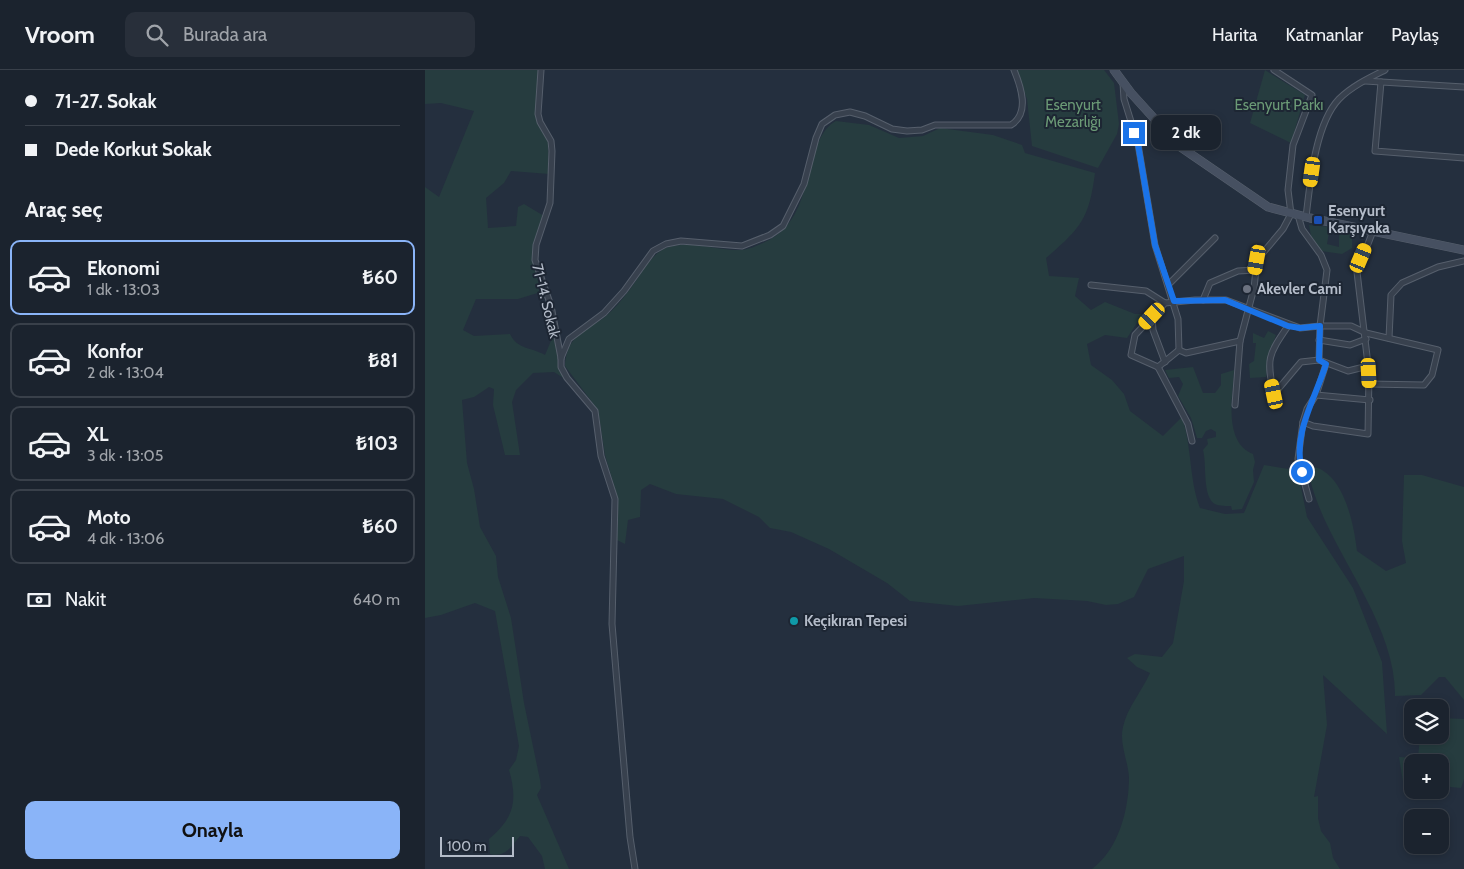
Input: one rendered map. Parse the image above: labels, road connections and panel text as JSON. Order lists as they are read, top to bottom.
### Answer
{
  "streets": {
    "street": ["71-14. Sokak"]
  },
  "parks": ["Esenyurt Mezarlığı", "Esenyurt Parkı"],
  "places": {
    "transit": ["Esenyurt Karşıyaka"],
    "other": ["Akevler Cami", "Keçikıran Tepesi"]
  },
  "scale_bar": "100 m",
  "page": {
    "header": "Vroom",
    "search": "Burada ara",
    "nav": ["Harita", "Katmanlar", "Paylaş"],
    "banner": ["71-27. Sokak", "Dede Korkut Sokak"],
    "bubble": "2 dk",
    "heading": "Araç seç",
    "list": [
      {
        "name": "Ekonomi",
        "note": "1 dk · 13:03",
        "value": "₺60"
      },
      {
        "name": "Konfor",
        "note": "2 dk · 13:04",
        "value": "₺81"
      },
      {
        "name": "XL",
        "note": "3 dk · 13:05",
        "value": "₺103"
      },
      {
        "name": "Moto",
        "note": "4 dk · 13:06",
        "value": "₺60"
      }
    ],
    "pay": ["Nakit", "640 m"],
    "map_buttons": ["+", "−"],
    "buttons": "Onayla",
    "scale": "100 m"
  }
}
